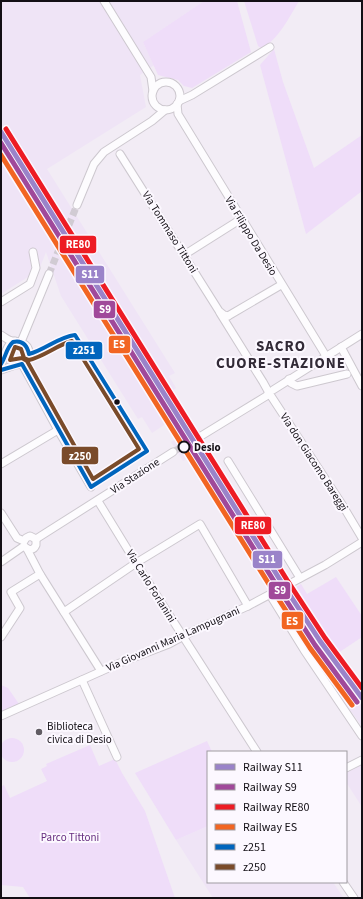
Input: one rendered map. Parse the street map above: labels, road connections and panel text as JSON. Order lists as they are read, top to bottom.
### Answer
{
  "streets": {
    "street": [
      "Via Tommaso Tittoni",
      "Via Filippo Da Desio",
      "Via don Giacomo Bareggi",
      "Via Stazione",
      "Via Carlo Forlanini",
      "Via Giovanni Maria Lampugnani"
    ]
  },
  "crossings": [
    ["Via Tommaso Tittoni", "Via don Giacomo Bareggi"],
    ["Via Stazione", "Via Carlo Forlanini"],
    ["Via Carlo Forlanini", "Via Giovanni Maria Lampugnani"]
  ],
  "districts": ["SACRO CUORE-STAZIONE"],
  "parks": ["Parco Tittoni"],
  "places": ["Desio", "Biblioteca civica di Desio"],
  "lines": [
    "rail line RE80",
    "rail line S11",
    "rail line S9",
    "rail line ES",
    "transit line z251",
    "transit line z250"
  ],
  "legend": [
    "Railway S11",
    "Railway S9",
    "Railway RE80",
    "Railway ES",
    "z251",
    "z250"
  ]
}
